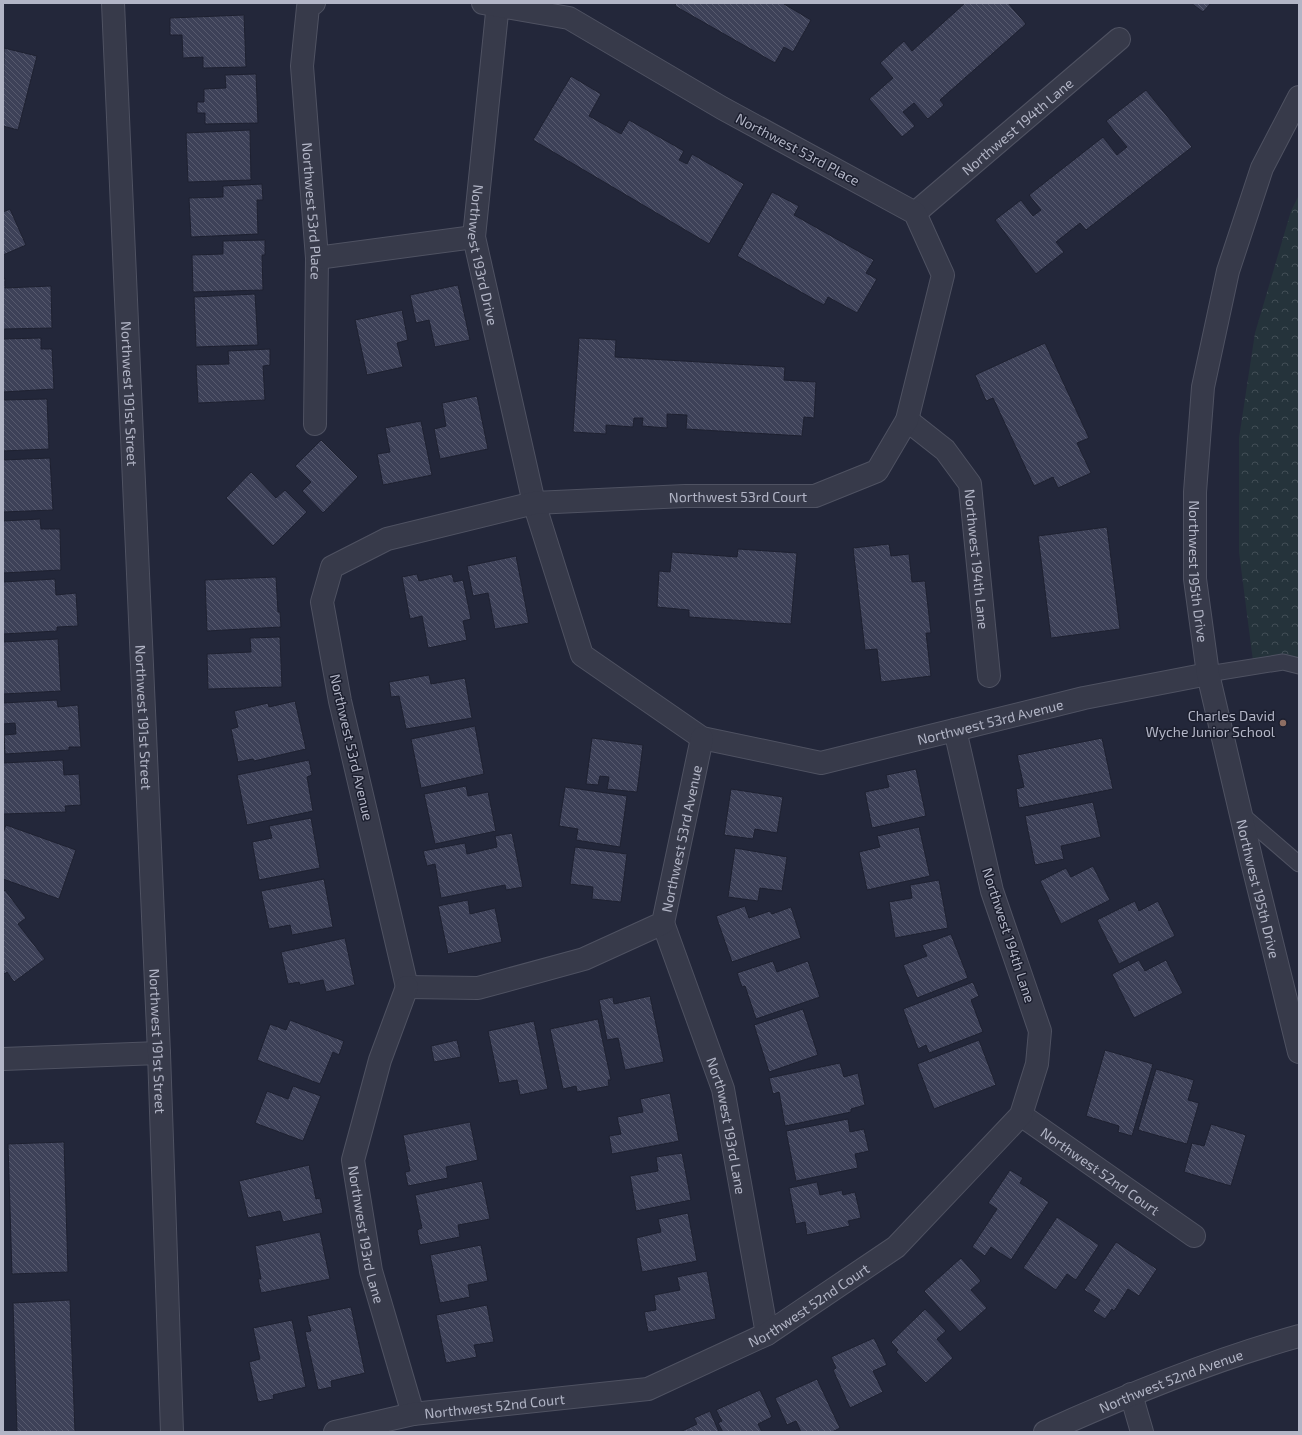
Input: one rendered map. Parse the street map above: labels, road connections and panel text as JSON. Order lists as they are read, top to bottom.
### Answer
{
  "streets": {
    "street": [
      "Northwest 194th Lane",
      "Northwest 53rd Place",
      "Northwest 193rd Drive",
      "Northwest 191st Street",
      "Northwest 53rd Court",
      "Northwest 195th Drive",
      "Northwest 53rd Avenue",
      "Northwest 193rd Lane",
      "Northwest 52nd Court",
      "Northwest 52nd Avenue"
    ]
  },
  "crossings": [
    ["Northwest 194th Lane", "Northwest 53rd Place"],
    ["Northwest 194th Lane", "Northwest 53rd Court"],
    ["Northwest 194th Lane", "Northwest 53rd Avenue"],
    ["Northwest 194th Lane", "Northwest 52nd Court"],
    ["Northwest 53rd Place", "Northwest 193rd Drive"],
    ["Northwest 193rd Drive", "Northwest 53rd Court"],
    ["Northwest 193rd Drive", "Northwest 53rd Avenue"],
    ["Northwest 53rd Court", "Northwest 53rd Avenue"],
    ["Northwest 195th Drive", "Northwest 53rd Avenue"],
    ["Northwest 53rd Avenue", "Northwest 193rd Lane"],
    ["Northwest 193rd Lane", "Northwest 52nd Court"]
  ],
  "places": ["Charles David Wyche Junior School"]
}
